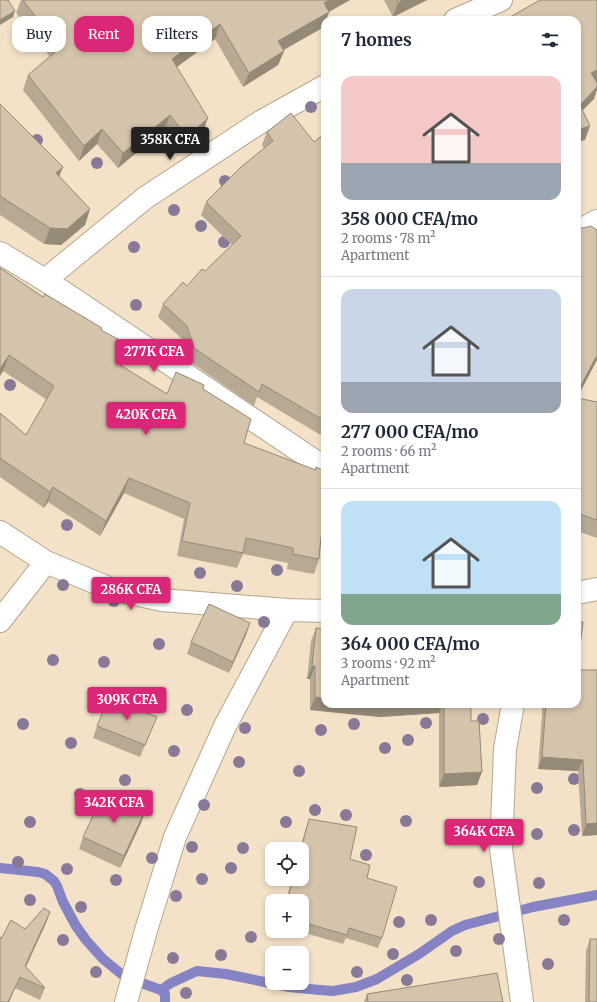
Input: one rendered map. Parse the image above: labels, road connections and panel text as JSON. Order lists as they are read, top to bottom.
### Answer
{
  "page": {
    "chip": ["Buy", "Rent", "Filters"],
    "heading": "7 homes",
    "list": [
      {
        "name": "358 000 CFA/mo",
        "note": "2 rooms · 78 m² · Apartment"
      },
      {
        "name": "277 000 CFA/mo",
        "note": "2 rooms · 66 m² · Apartment"
      },
      {
        "name": "364 000 CFA/mo",
        "note": "3 rooms · 92 m² · Apartment"
      }
    ],
    "price": [
      "358K CFA",
      "277K CFA",
      "420K CFA",
      "286K CFA",
      "309K CFA",
      "342K CFA",
      "364K CFA"
    ],
    "map_buttons": ["+", "−"]
  }
}
